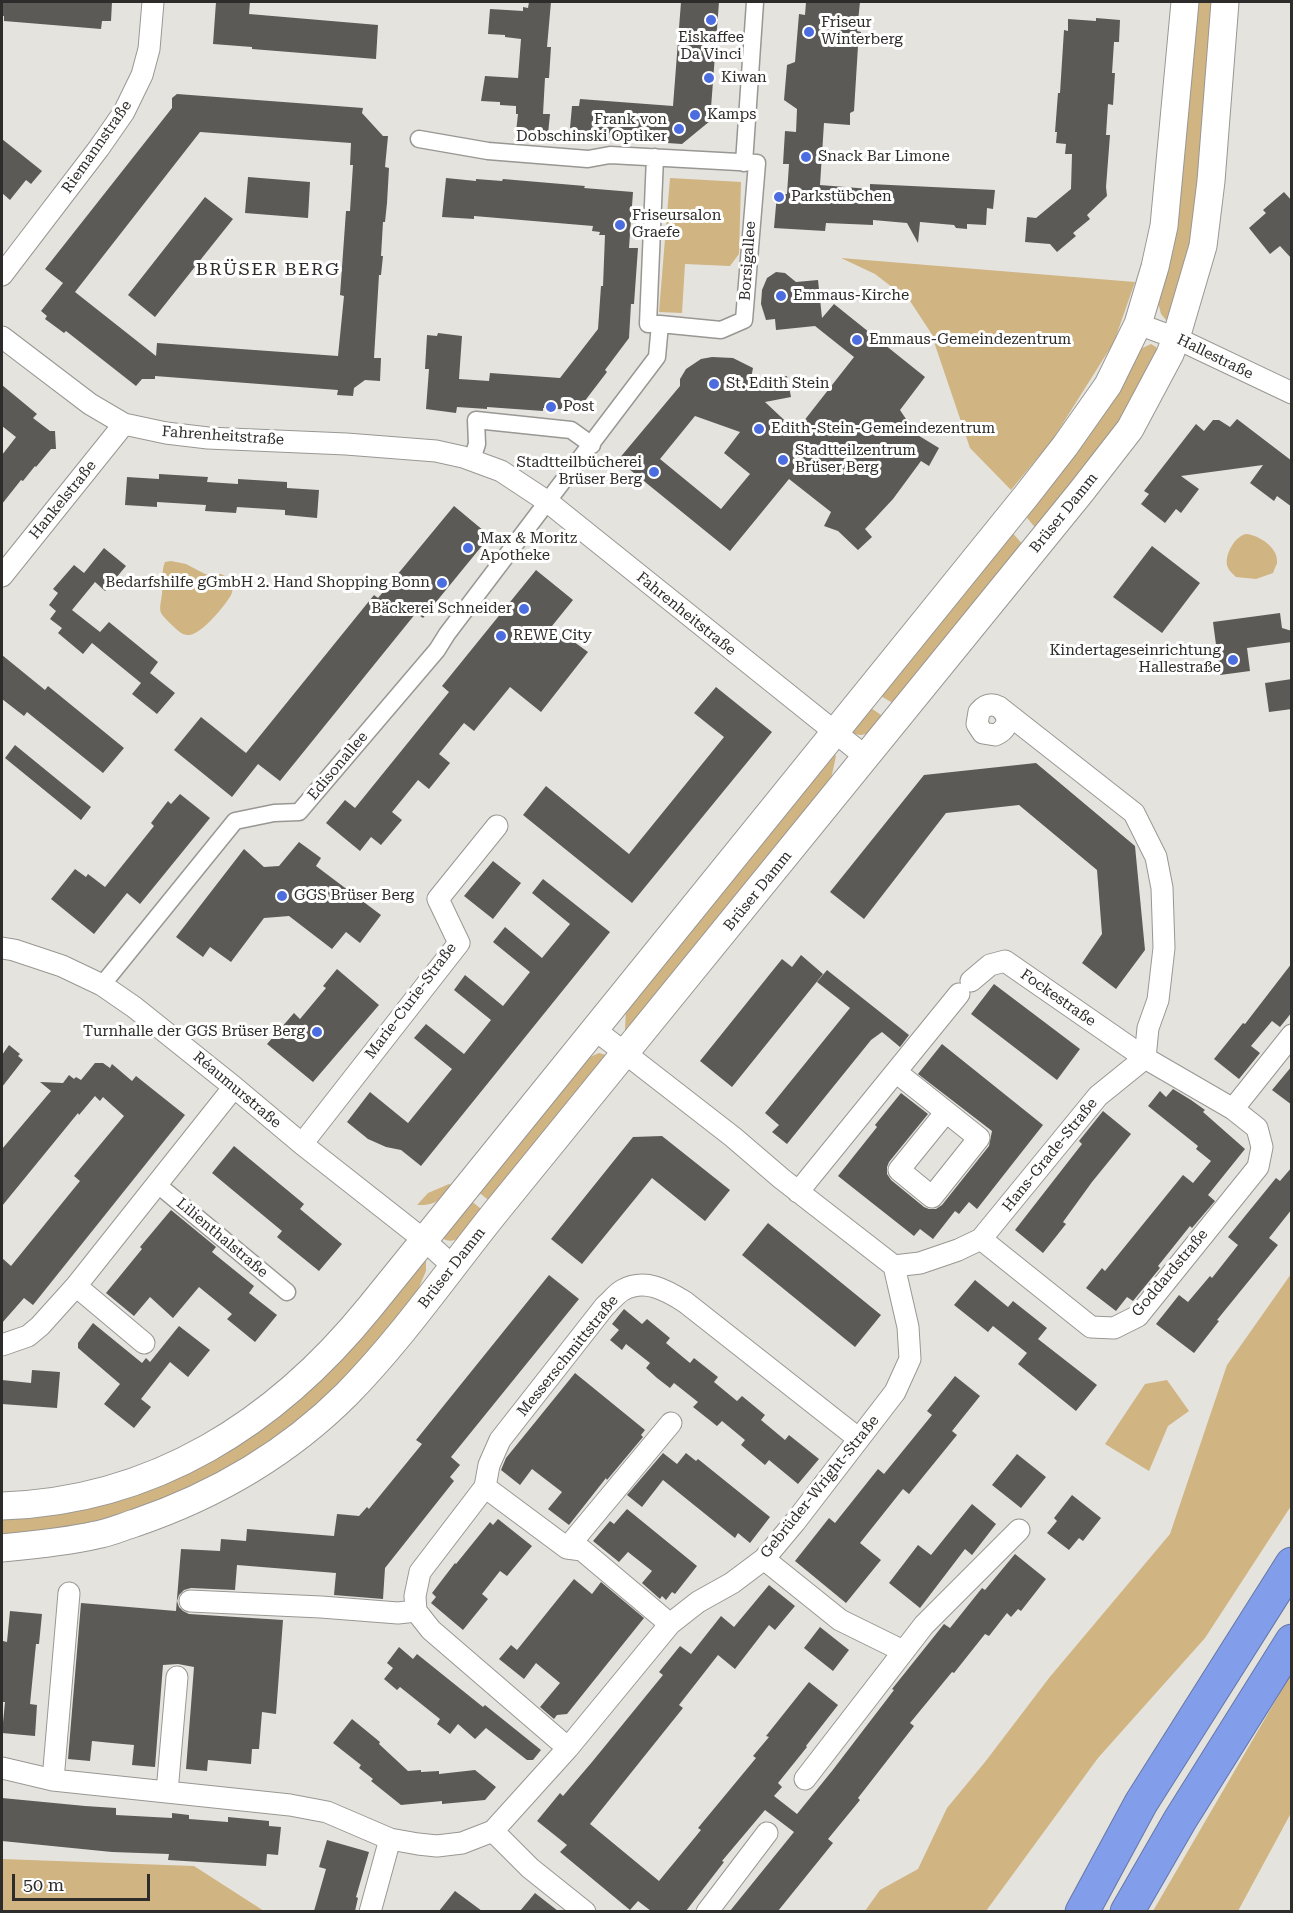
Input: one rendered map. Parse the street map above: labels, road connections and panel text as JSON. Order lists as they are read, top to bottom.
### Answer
{
  "streets": {
    "street": [
      "Riemannstraße",
      "Borsigallee",
      "Hallestraße",
      "Fahrenheitstraße",
      "Hankelstraße",
      "Brüser Damm",
      "Edisonallee",
      "Fockestraße",
      "Marie-Curie-Straße",
      "Réaumurstraße",
      "Hans-Grade-Straße",
      "Lilienthalstraße",
      "Goddardstraße",
      "Messerschmittstraße",
      "Gebrüder-Wright-Straße"
    ]
  },
  "crossings": [
    ["Hallestraße", "Brüser Damm"],
    ["Fahrenheitstraße", "Hankelstraße"],
    ["Fahrenheitstraße", "Brüser Damm"],
    ["Fahrenheitstraße", "Edisonallee"],
    ["Brüser Damm", "Réaumurstraße"],
    ["Edisonallee", "Réaumurstraße"],
    ["Fockestraße", "Hans-Grade-Straße"],
    ["Fockestraße", "Goddardstraße"],
    ["Marie-Curie-Straße", "Réaumurstraße"],
    ["Hans-Grade-Straße", "Goddardstraße"],
    ["Hans-Grade-Straße", "Gebrüder-Wright-Straße"],
    ["Messerschmittstraße", "Gebrüder-Wright-Straße"]
  ],
  "districts": ["BRÜSER BERG"],
  "places": [
    "Eiskaffee Da Vinci",
    "Friseur Winterberg",
    "Kiwan",
    "Kamps",
    "Frank von Dobschinski Optiker",
    "Snack Bar Limone",
    "Parkstübchen",
    "Friseursalon Graefe",
    "Emmaus-Kirche",
    "Emmaus-Gemeindezentrum",
    "St. Edith Stein",
    "Post",
    "Edith-Stein-Gemeindezentrum",
    "Stadtteilzentrum Brüser Berg",
    "Stadtteilbücherei Brüser Berg",
    "Max & Moritz Apotheke",
    "Bedarfshilfe gGmbH 2. Hand Shopping Bonn",
    "Bäckerei Schneider",
    "REWE City",
    "Kindertageseinrichtung Hallestraße",
    "GGS Brüser Berg",
    "Turnhalle der GGS Brüser Berg"
  ],
  "scale_bar": "50 m"
}
